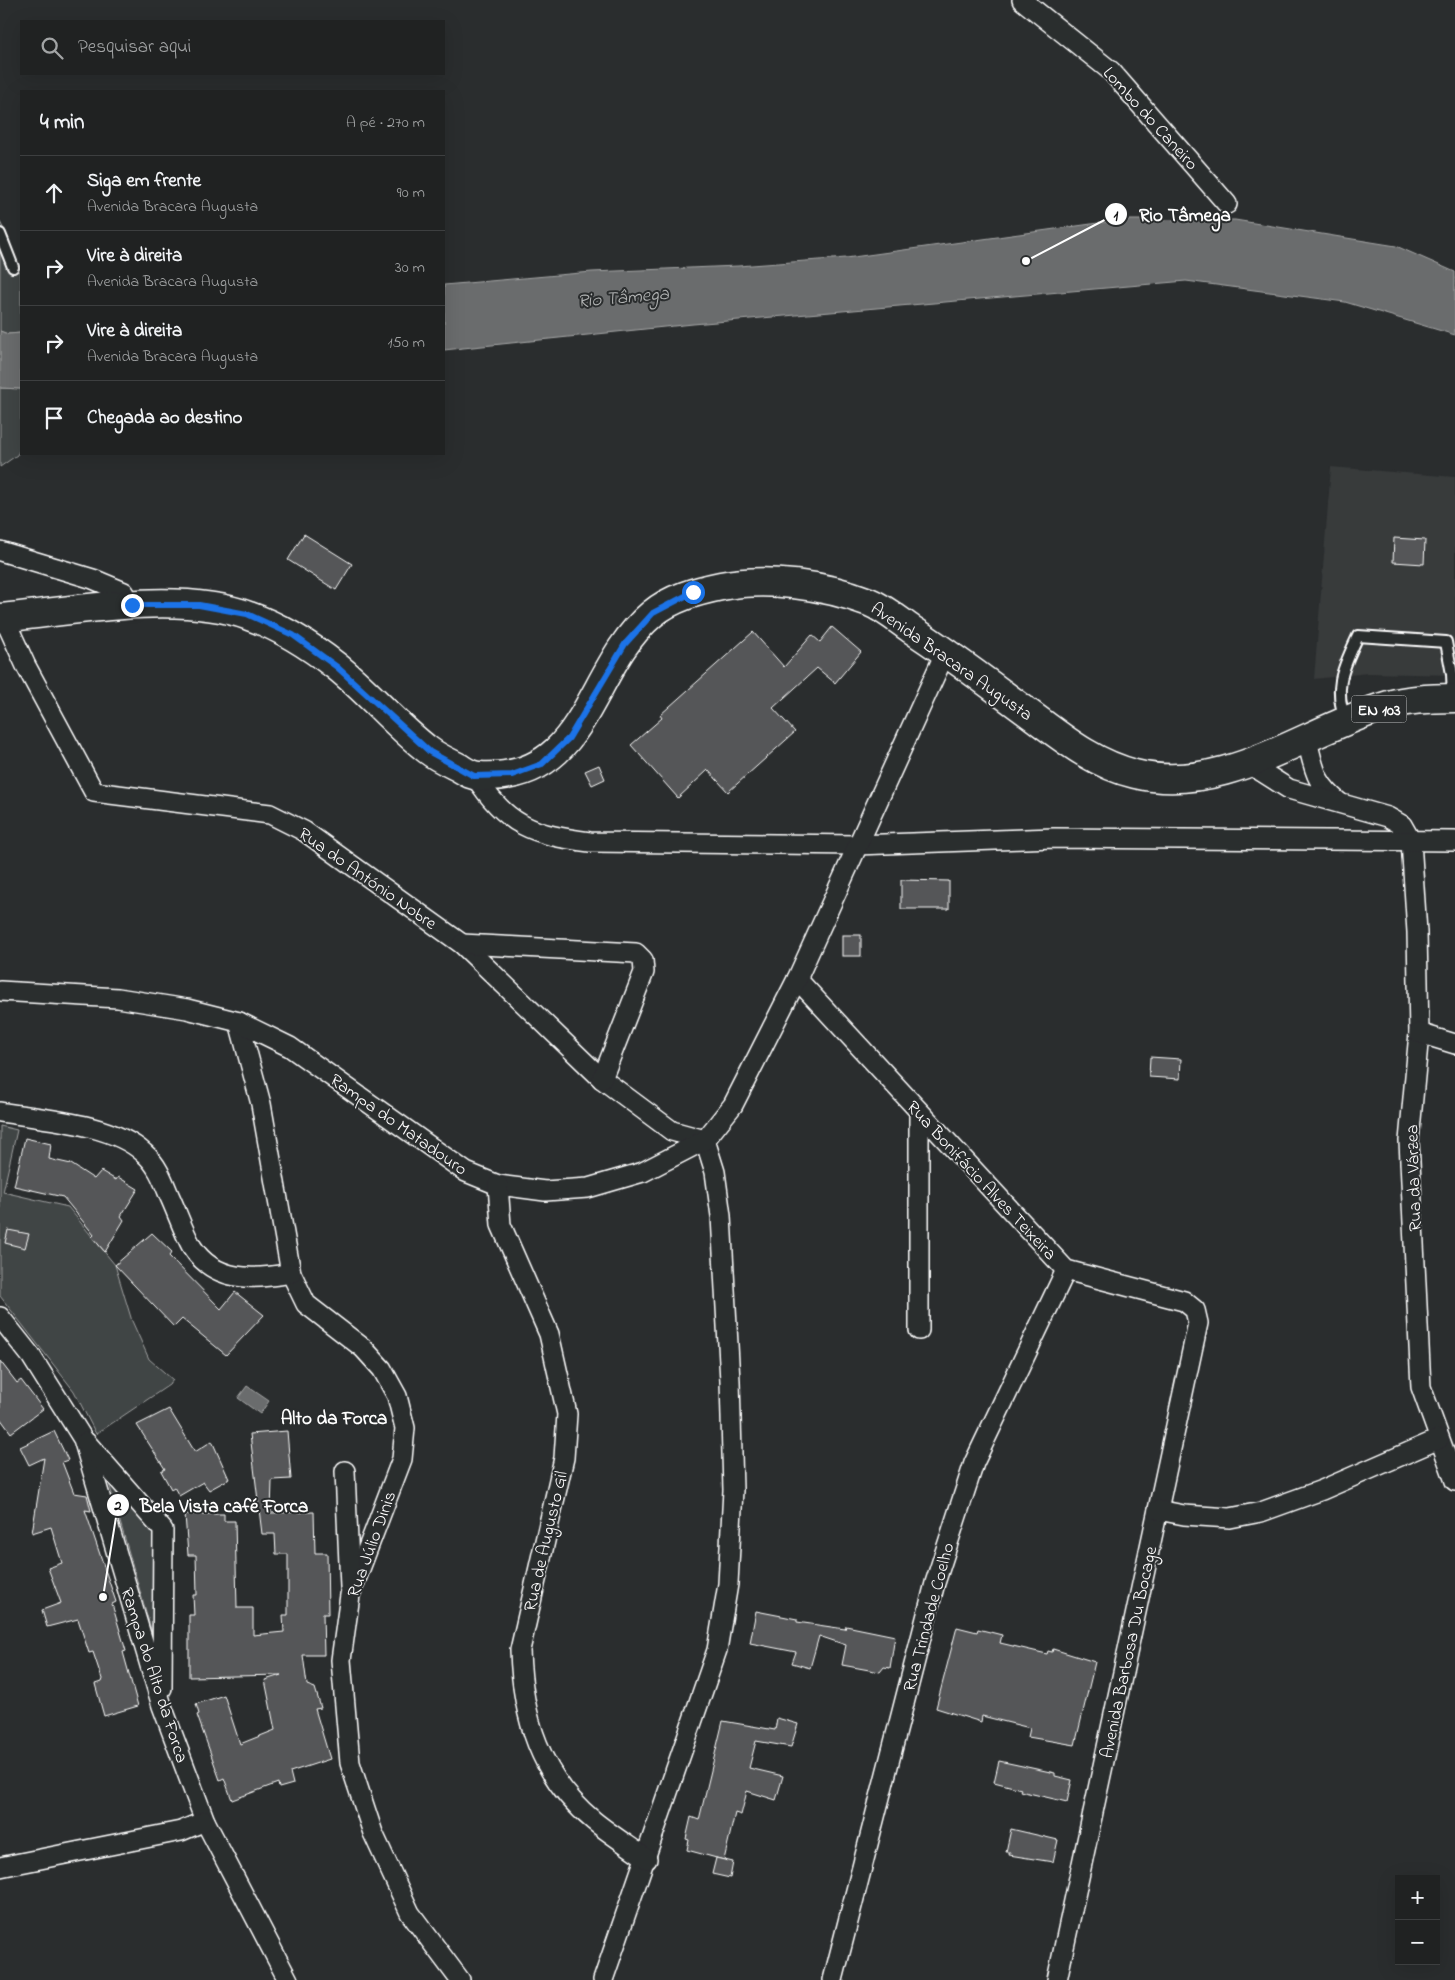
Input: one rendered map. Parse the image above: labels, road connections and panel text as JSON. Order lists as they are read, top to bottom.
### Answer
{
  "streets": {
    "main road": ["Avenida Bracara Augusta", "EN 103"],
    "street": [
      "Lombo do Caneiro",
      "Rua do António Nobre",
      "Rampa do Matadouro",
      "Rua da Várzea",
      "Rua Bonifácio Alves Teixeira",
      "Rua de Augusto Gil",
      "Rua Júlio Dinis",
      "Rua Trindade Coelho",
      "Avenida Barbosa Du Bocage",
      "Rampa do Alto da Forca"
    ]
  },
  "crossings": [
    ["Avenida Bracara Augusta", "EN 103"],
    ["Avenida Bracara Augusta", "Rampa do Matadouro"],
    ["Rua do António Nobre", "Rampa do Matadouro"],
    ["Rampa do Matadouro", "Rua Bonifácio Alves Teixeira"],
    ["Rampa do Matadouro", "Rua de Augusto Gil"],
    ["Rampa do Matadouro", "Rua Júlio Dinis"],
    ["Rua Bonifácio Alves Teixeira", "Rua Trindade Coelho"],
    ["Rua Bonifácio Alves Teixeira", "Avenida Barbosa Du Bocage"]
  ],
  "districts": ["Alto da Forca"],
  "water": ["Rio Tâmega"],
  "places": ["Rio Tâmega", "Bela Vista café Forca"],
  "page": {
    "search": "Pesquisar aqui",
    "heading": ["4 min", "A pé · 270 m"],
    "list": [
      ["Siga em frente", "Avenida Bracara Augusta", "90 m"],
      ["Vire à direita", "Avenida Bracara Augusta", "30 m"],
      ["Vire à direita", "Avenida Bracara Augusta", "150 m"],
      "Chegada ao destino"
    ],
    "map_buttons": ["+", "−"]
  }
}
